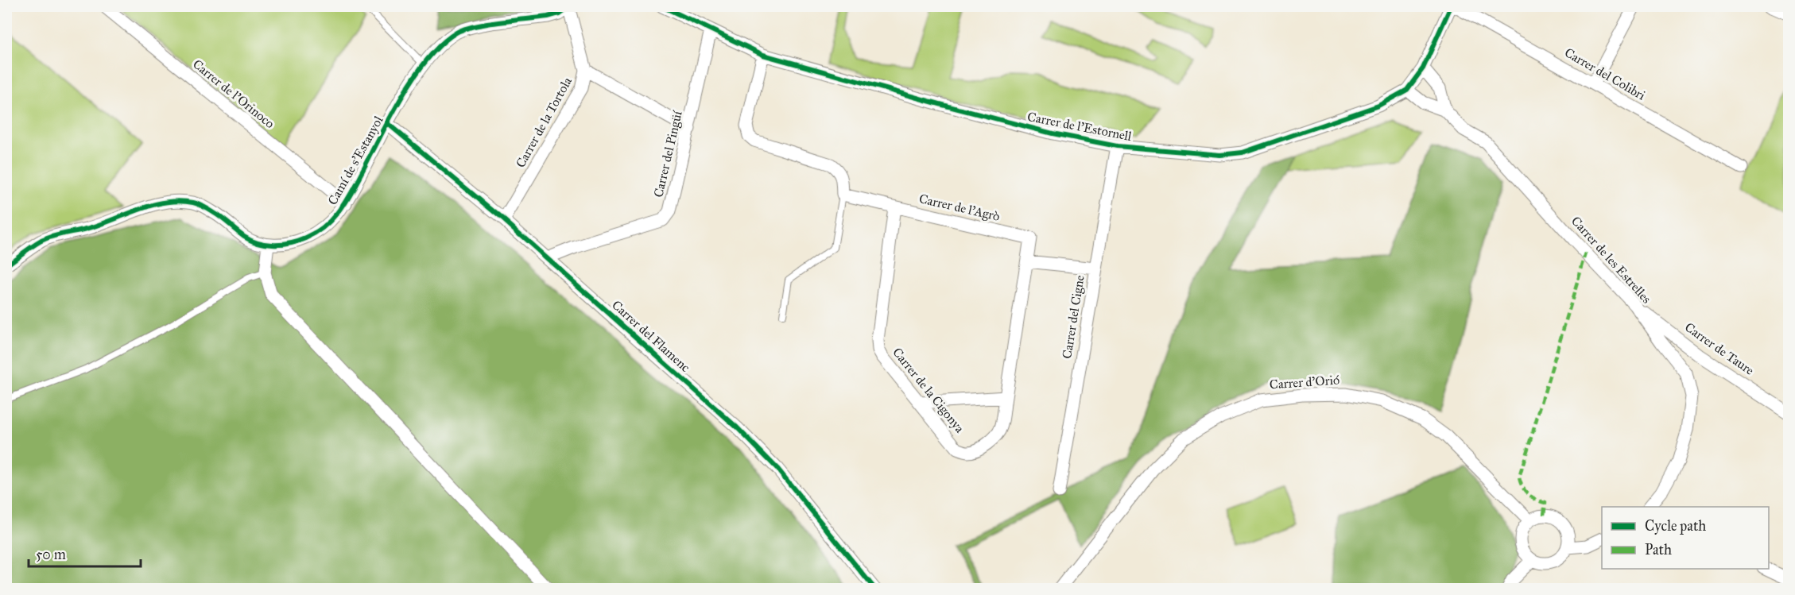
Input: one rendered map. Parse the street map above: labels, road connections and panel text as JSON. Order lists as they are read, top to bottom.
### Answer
{
  "streets": {
    "street": [
      "Carrer del Colibri",
      "Carrer de l'Orinoco",
      "Carrer de la Tortola",
      "Carrer de l'Estornell",
      "Carrer del Pingüí",
      "Camí de s'Estanyol",
      "Carrer de l'Agrò",
      "Carrer de les Estrelles",
      "Carrer del Cigne",
      "Carrer del Flamenc",
      "Carrer de Taure",
      "Carrer d'Orió",
      "Carrer de la Cigonya"
    ]
  },
  "crossings": [
    ["Carrer de l'Orinoco", "Camí de s'Estanyol"],
    ["Carrer de la Tortola", "Camí de s'Estanyol"],
    ["Carrer de la Tortola", "Carrer del Flamenc"],
    ["Carrer de l'Estornell", "Carrer del Pingüí"],
    ["Carrer de l'Estornell", "Carrer de les Estrelles"],
    ["Carrer de l'Estornell", "Carrer del Cigne"],
    ["Carrer del Pingüí", "Carrer del Flamenc"],
    ["Camí de s'Estanyol", "Carrer del Flamenc"],
    ["Carrer de l'Agrò", "Carrer de la Cigonya"],
    ["Carrer de les Estrelles", "Carrer de Taure"]
  ],
  "legend": ["Cycle path", "Path"],
  "scale_bar": "50 m"
}
